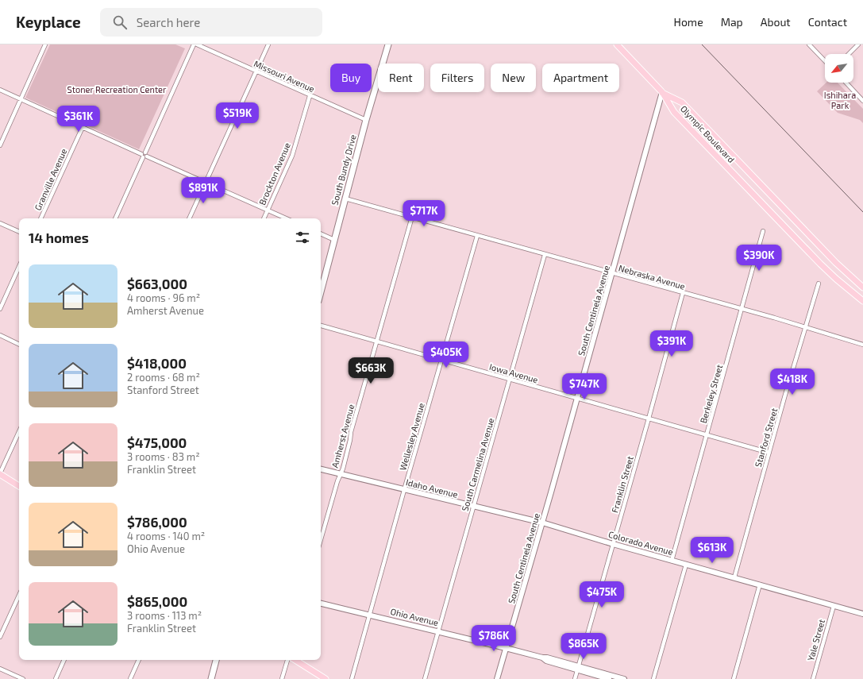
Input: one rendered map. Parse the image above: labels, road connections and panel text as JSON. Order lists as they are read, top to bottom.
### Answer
{
  "streets": {
    "main road": ["Olympic Boulevard", "South Bundy Drive"],
    "street": [
      "Missouri Avenue",
      "Brockton Avenue",
      "Granville Avenue",
      "Nebraska Avenue",
      "South Centinela Avenue",
      "Iowa Avenue",
      "Berkeley Street",
      "Amherst Avenue",
      "Wellesley Avenue",
      "Stanford Street",
      "South Carmelina Avenue",
      "Franklin Street",
      "Idaho Avenue",
      "Colorado Avenue",
      "Ohio Avenue",
      "Yale Street"
    ]
  },
  "crossings": [
    ["Missouri Avenue", "South Bundy Drive"],
    ["Missouri Avenue", "Brockton Avenue"],
    ["Olympic Boulevard", "South Centinela Avenue"],
    ["South Bundy Drive", "Nebraska Avenue"],
    ["Nebraska Avenue", "South Centinela Avenue"],
    ["Nebraska Avenue", "Berkeley Street"],
    ["Nebraska Avenue", "Amherst Avenue"],
    ["Nebraska Avenue", "Wellesley Avenue"],
    ["Nebraska Avenue", "Stanford Street"],
    ["Nebraska Avenue", "South Carmelina Avenue"],
    ["Nebraska Avenue", "Franklin Street"],
    ["South Centinela Avenue", "Iowa Avenue"],
    ["South Centinela Avenue", "Idaho Avenue"],
    ["South Centinela Avenue", "Colorado Avenue"],
    ["South Centinela Avenue", "Ohio Avenue"],
    ["Iowa Avenue", "Berkeley Street"],
    ["Iowa Avenue", "Amherst Avenue"],
    ["Iowa Avenue", "Wellesley Avenue"],
    ["Iowa Avenue", "Stanford Street"],
    ["Iowa Avenue", "South Carmelina Avenue"],
    ["Iowa Avenue", "Franklin Street"],
    ["Berkeley Street", "Colorado Avenue"],
    ["Amherst Avenue", "Idaho Avenue"],
    ["Wellesley Avenue", "Idaho Avenue"],
    ["Wellesley Avenue", "Ohio Avenue"],
    ["Stanford Street", "Colorado Avenue"],
    ["South Carmelina Avenue", "Idaho Avenue"],
    ["South Carmelina Avenue", "Ohio Avenue"],
    ["Franklin Street", "Colorado Avenue"],
    ["Franklin Street", "Ohio Avenue"],
    ["Idaho Avenue", "Colorado Avenue"],
    ["Colorado Avenue", "Yale Street"]
  ],
  "parks": ["Stoner Recreation Center", "Ishihara Park"],
  "north": "bottom left",
  "page": {
    "header": "Keyplace",
    "search": "Search here",
    "nav": [
      "Home",
      "Map",
      "About",
      "Contact"
    ],
    "chip": [
      "Buy",
      "Rent",
      "Filters",
      "New",
      "Apartment"
    ],
    "price": [
      "$519K",
      "$361K",
      "$891K",
      "$717K",
      "$390K",
      "$391K",
      "$405K",
      "$663K",
      "$418K",
      "$747K",
      "$613K",
      "$475K",
      "$786K",
      "$865K"
    ],
    "heading": "14 homes",
    "list": [
      {
        "name": "$663,000",
        "note": "4 rooms · 96 m² · Amherst Avenue"
      },
      {
        "name": "$418,000",
        "note": "2 rooms · 68 m² · Stanford Street"
      },
      {
        "name": "$475,000",
        "note": "3 rooms · 83 m² · Franklin Street"
      },
      {
        "name": "$786,000",
        "note": "4 rooms · 140 m² · Ohio Avenue"
      },
      {
        "name": "$865,000",
        "note": "3 rooms · 113 m² · Franklin Street"
      }
    ]
  }
}
